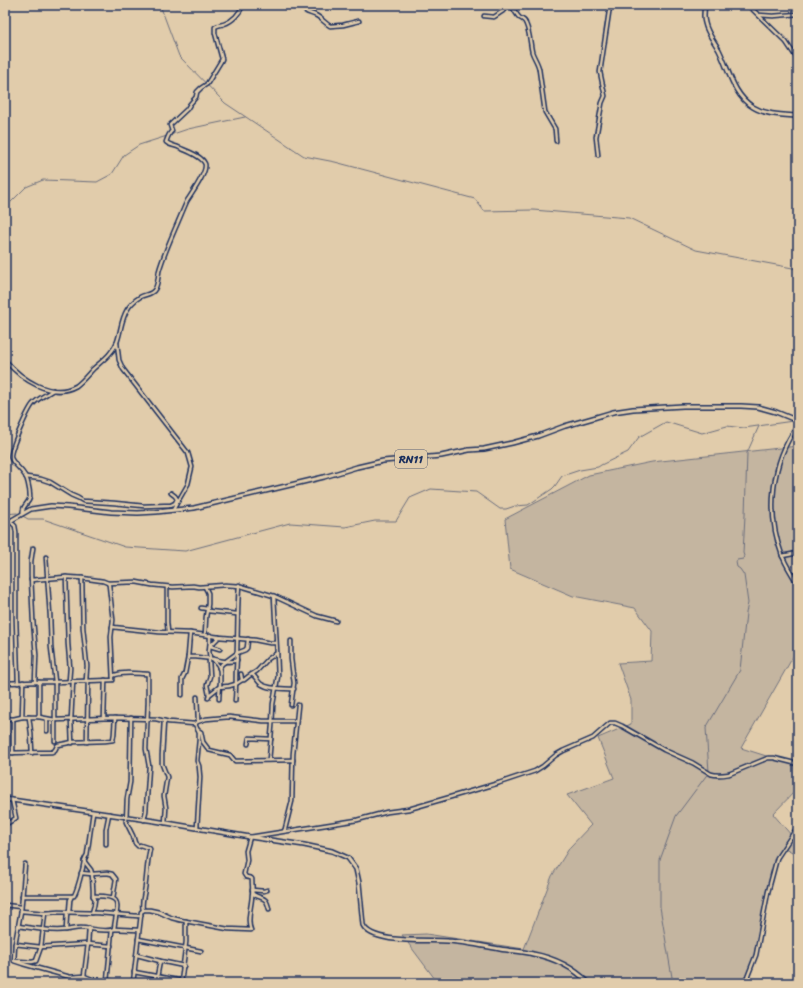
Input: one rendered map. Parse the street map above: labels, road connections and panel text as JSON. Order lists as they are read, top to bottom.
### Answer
{
  "streets": {
    "main road": ["RN11"]
  }
}
